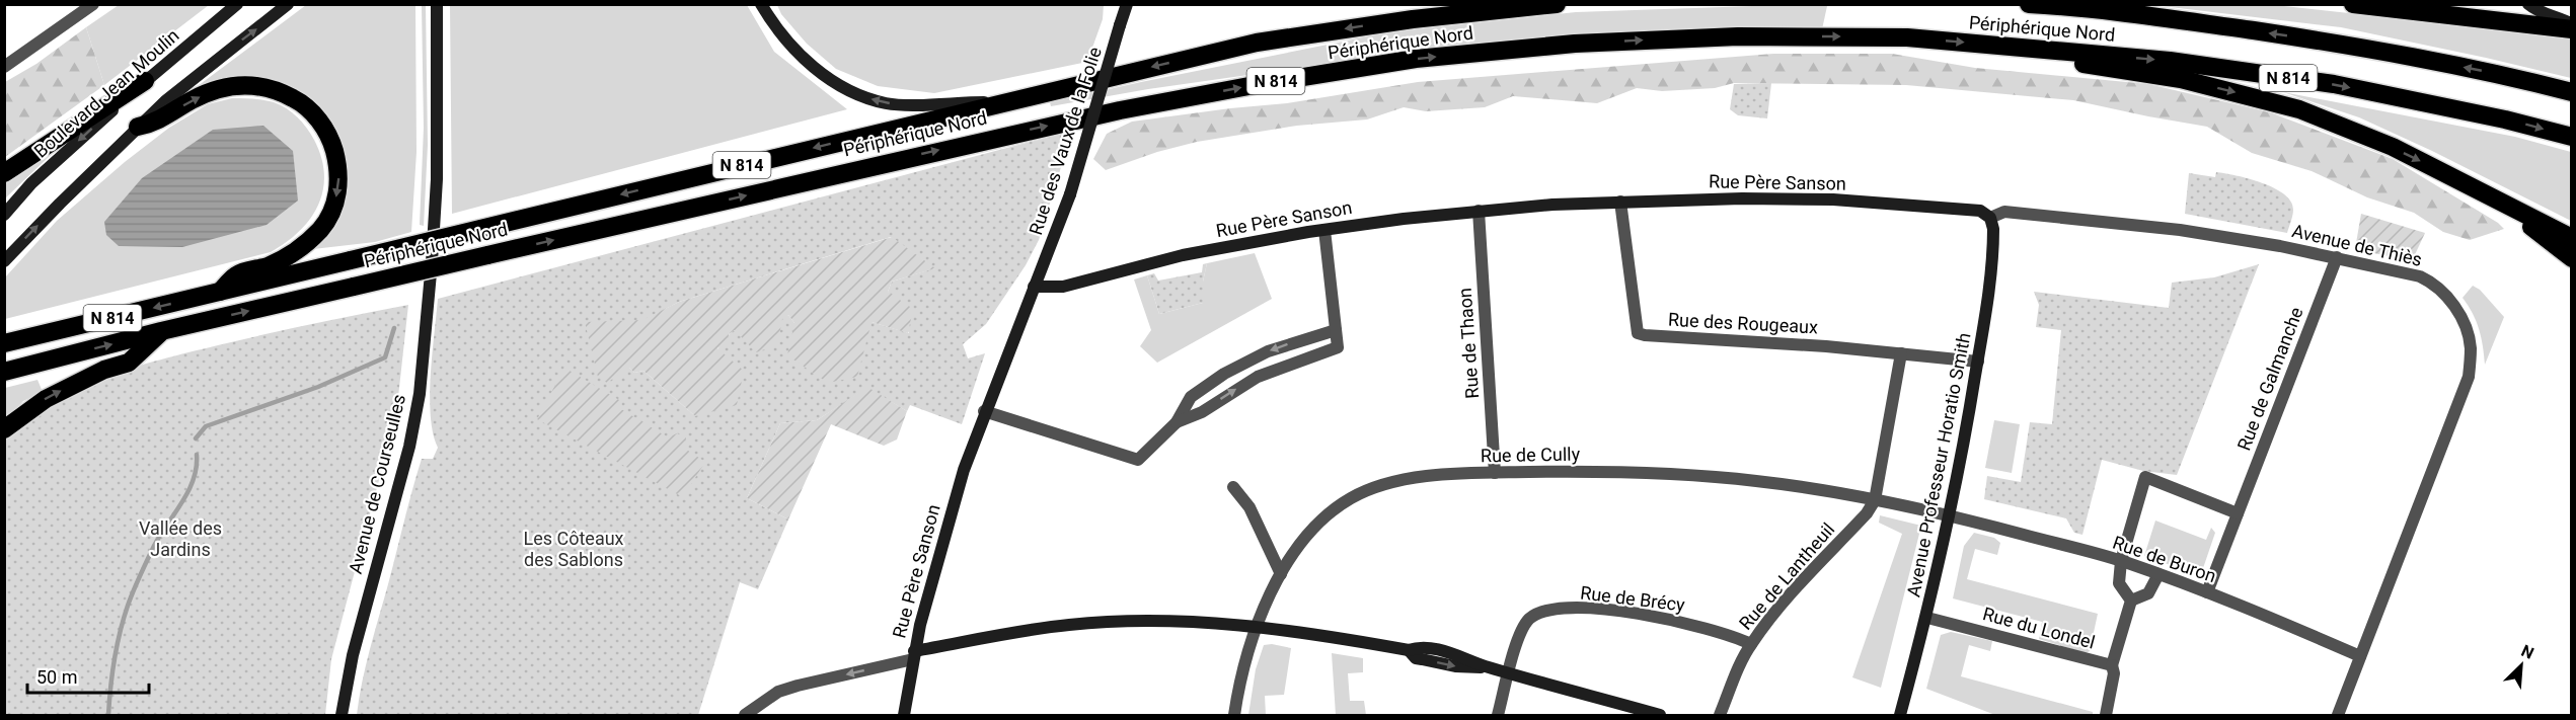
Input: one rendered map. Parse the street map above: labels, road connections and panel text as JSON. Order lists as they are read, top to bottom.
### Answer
{
  "streets": {
    "highway": ["Périphérique Nord", "N 814"],
    "street": [
      "Boulevard Jean Moulin",
      "Rue des Vaux de la Folie",
      "Rue Père Sanson",
      "Avenue de Thiès",
      "Rue des Rougeaux",
      "Rue de Thaon",
      "Rue de Galmanche",
      "Rue de Cully",
      "Avenue Professeur Horatio Smith",
      "Avenue de Courseulles",
      "Rue de Buron",
      "Rue de Lantheuil",
      "Rue de Brécy",
      "Rue du Londel"
    ]
  },
  "crossings": [
    ["Rue des Vaux de la Folie", "Rue Père Sanson"],
    ["Rue Père Sanson", "Avenue de Thiès"],
    ["Rue Père Sanson", "Rue des Rougeaux"],
    ["Rue Père Sanson", "Rue de Thaon"],
    ["Rue Père Sanson", "Avenue Professeur Horatio Smith"],
    ["Avenue de Thiès", "Rue de Galmanche"],
    ["Avenue de Thiès", "Avenue Professeur Horatio Smith"],
    ["Avenue de Thiès", "Rue de Buron"],
    ["Rue des Rougeaux", "Avenue Professeur Horatio Smith"],
    ["Rue de Thaon", "Rue de Cully"],
    ["Rue de Galmanche", "Rue de Buron"],
    ["Rue de Cully", "Avenue Professeur Horatio Smith"],
    ["Rue de Cully", "Rue de Buron"],
    ["Rue de Cully", "Rue de Lantheuil"],
    ["Avenue Professeur Horatio Smith", "Rue de Buron"],
    ["Avenue Professeur Horatio Smith", "Rue du Londel"],
    ["Rue de Lantheuil", "Rue de Brécy"]
  ],
  "parks": ["Vallée des Jardins", "Les Côteaux des Sablons"],
  "scale_bar": "50 m",
  "north": "top right"
}
